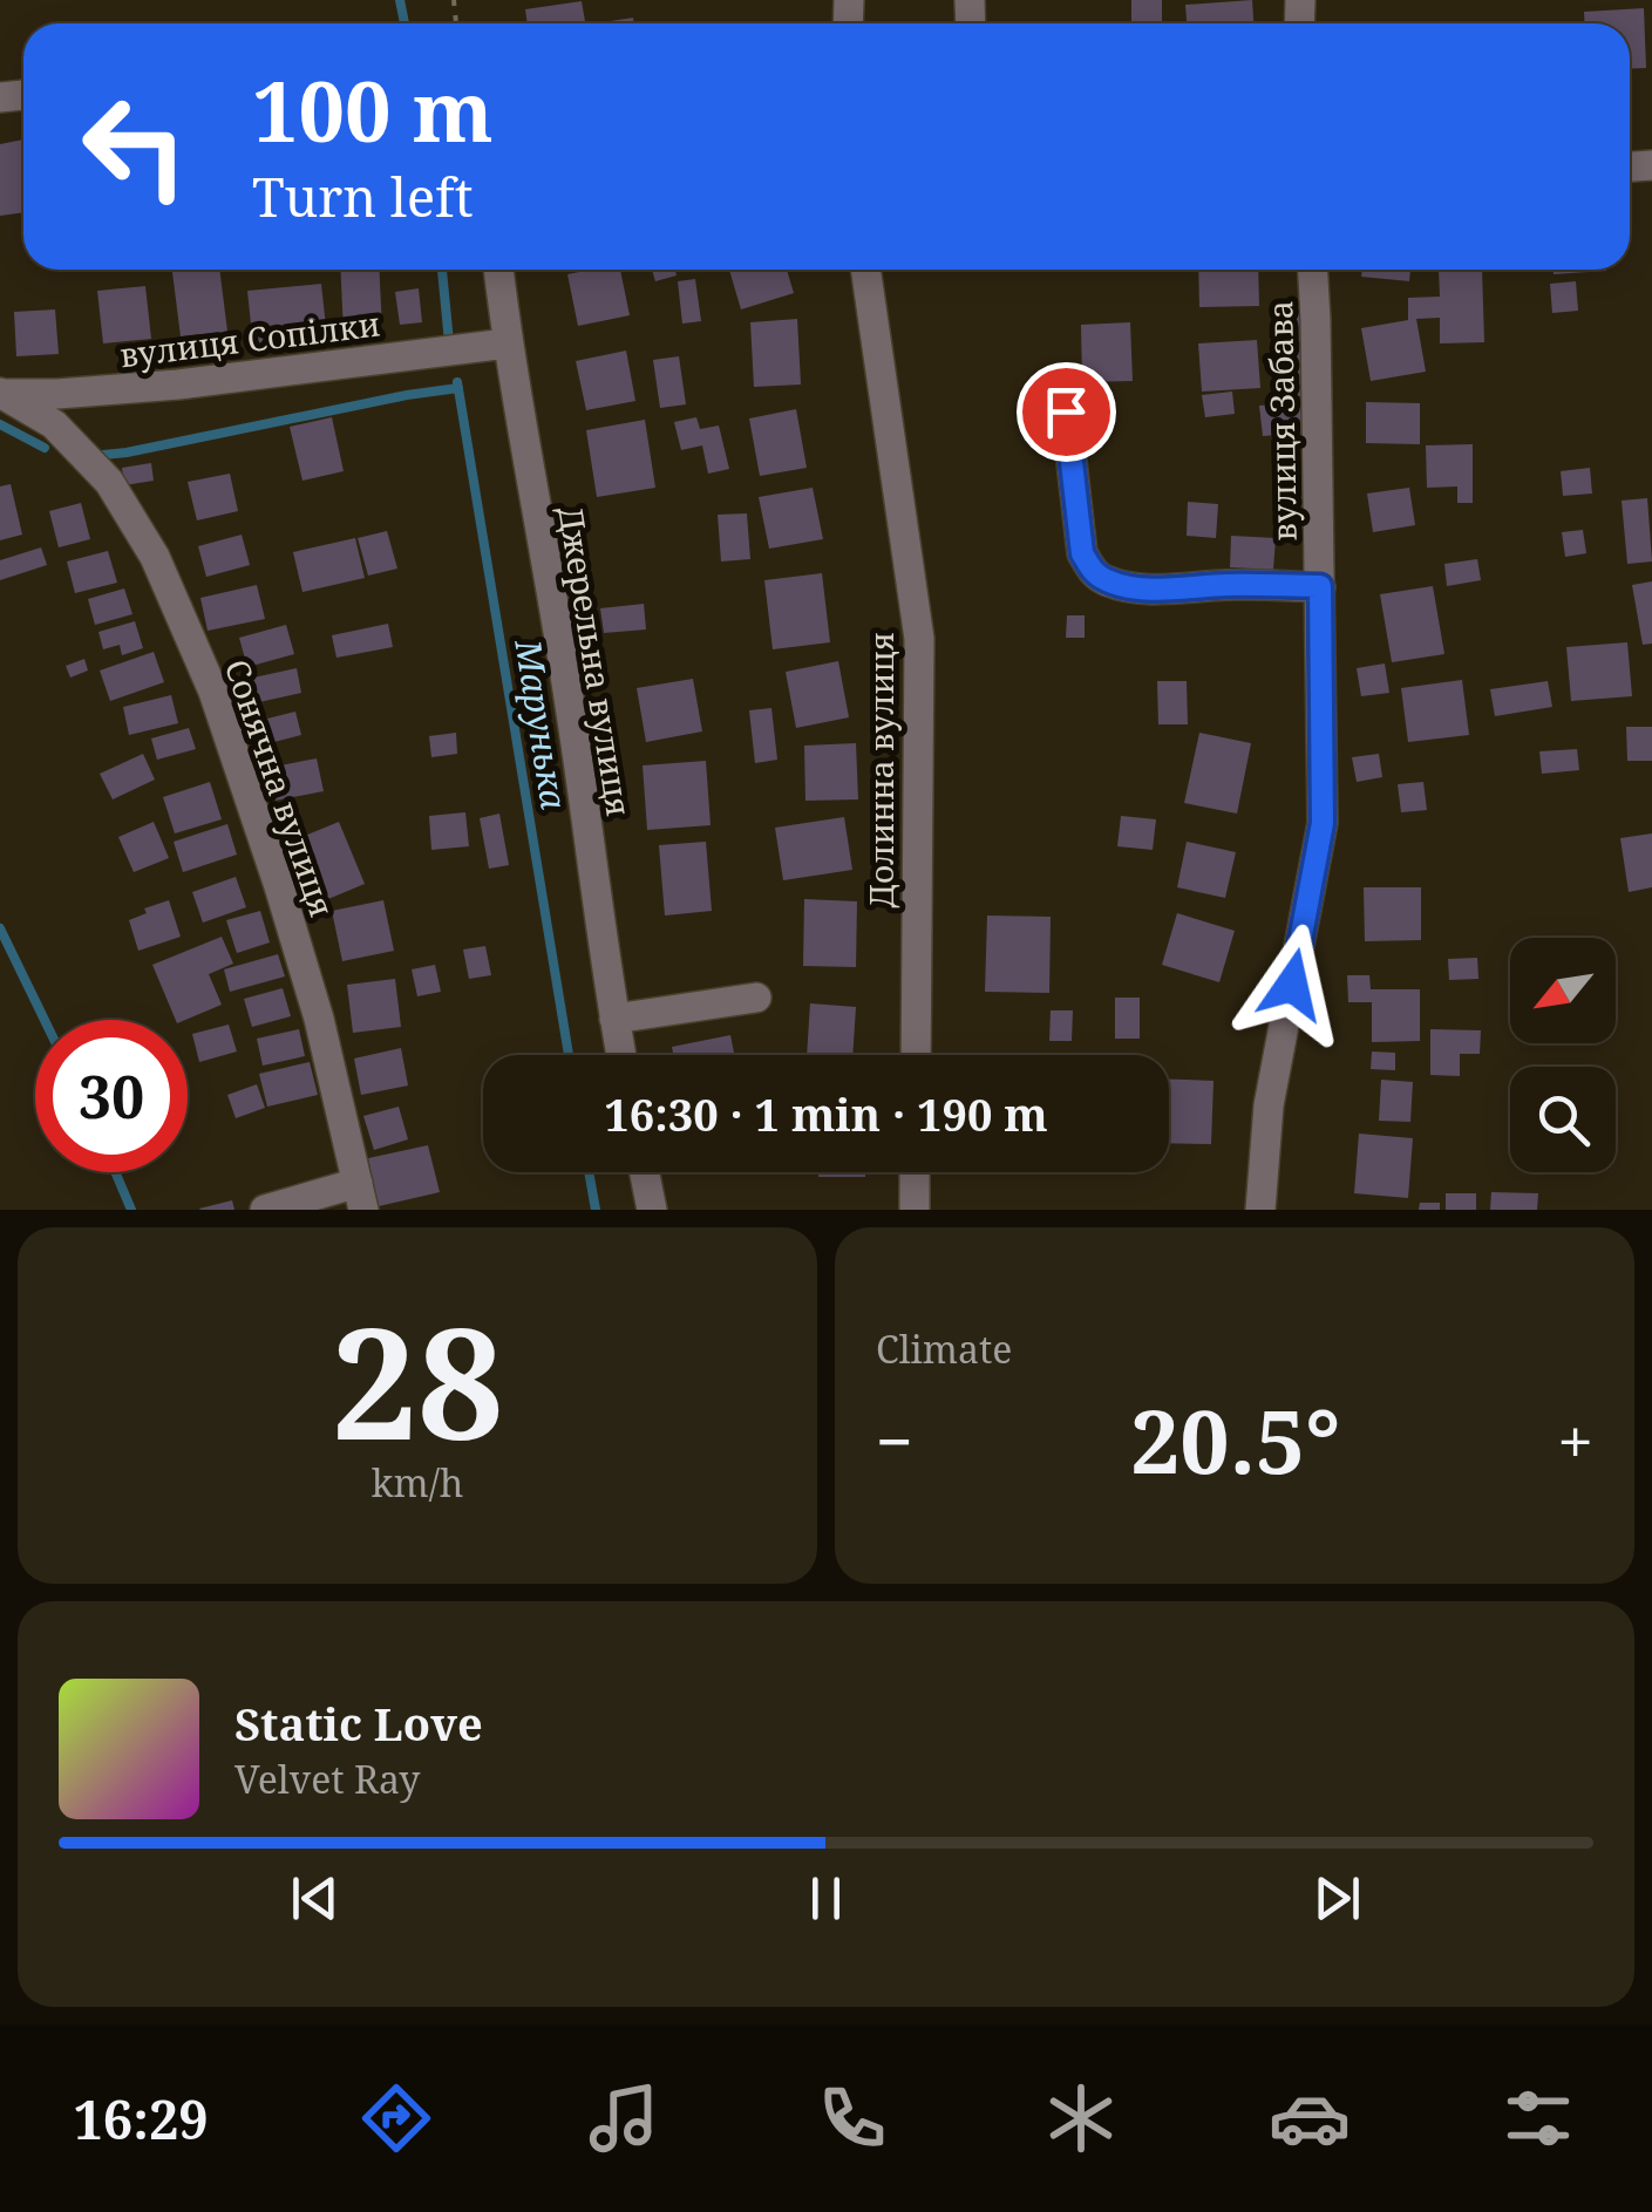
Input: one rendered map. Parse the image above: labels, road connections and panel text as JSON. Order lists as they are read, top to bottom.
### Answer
{
  "streets": {
    "street": [
      "вулиця Сопілки",
      "вулиця Забава",
      "Джерельна вулиця",
      "Долинна вулиця",
      "Сонячна вулиця"
    ]
  },
  "crossings": [
    ["вулиця Сопілки", "Джерельна вулиця"],
    ["вулиця Сопілки", "Сонячна вулиця"]
  ],
  "water": ["Марунька"],
  "north": "bottom left",
  "page": {
    "turn": ["100 m", "Turn left"],
    "limit": "30",
    "trip": "16:30 · 1 min · 190 m",
    "tile": [
      ["28", "km/h"],
      "Climate"
    ],
    "heat": ["−", "20.5°", "+"],
    "song": ["Static Love", "Velvet Ray"],
    "tabs": "16:29"
  }
}
